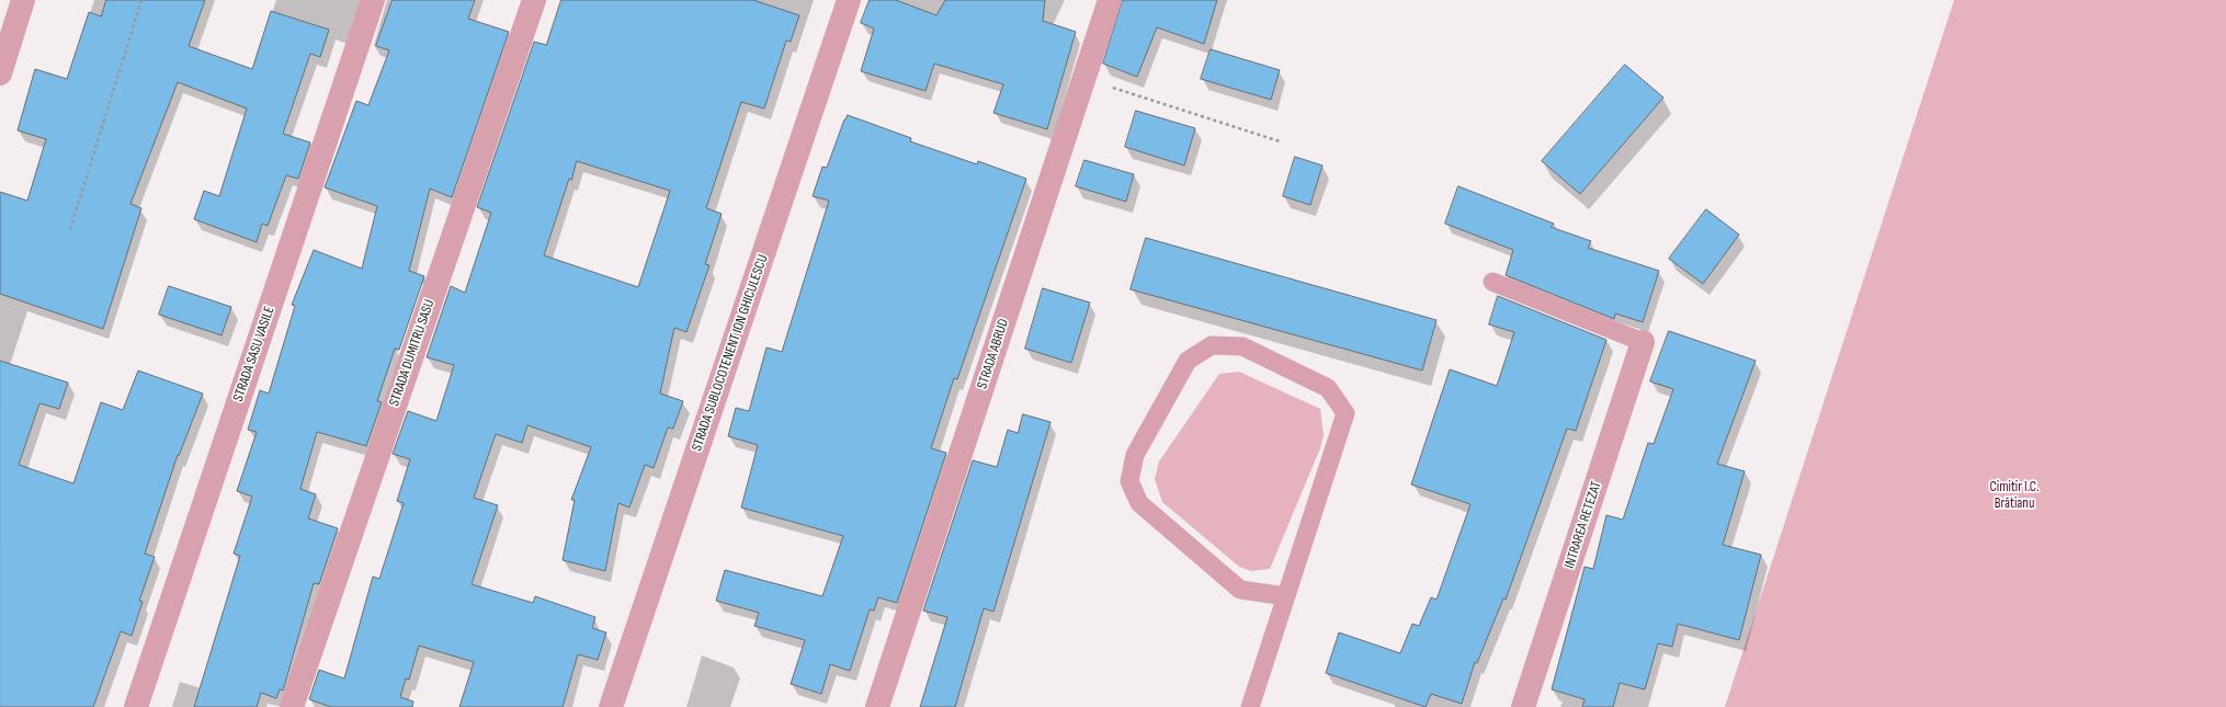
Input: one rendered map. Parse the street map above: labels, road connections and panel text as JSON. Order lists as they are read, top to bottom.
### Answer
{
  "streets": {
    "street": [
      "STRADA DUMITRU SASU",
      "STRADA SUBLOCOTENENT ION GHICULESCU",
      "STRADA SASU VASILE",
      "STRADA ABRUD",
      "INTRAREA RETEZAT"
    ]
  },
  "parks": ["Cimitir I.C. Brătianu"]
}
